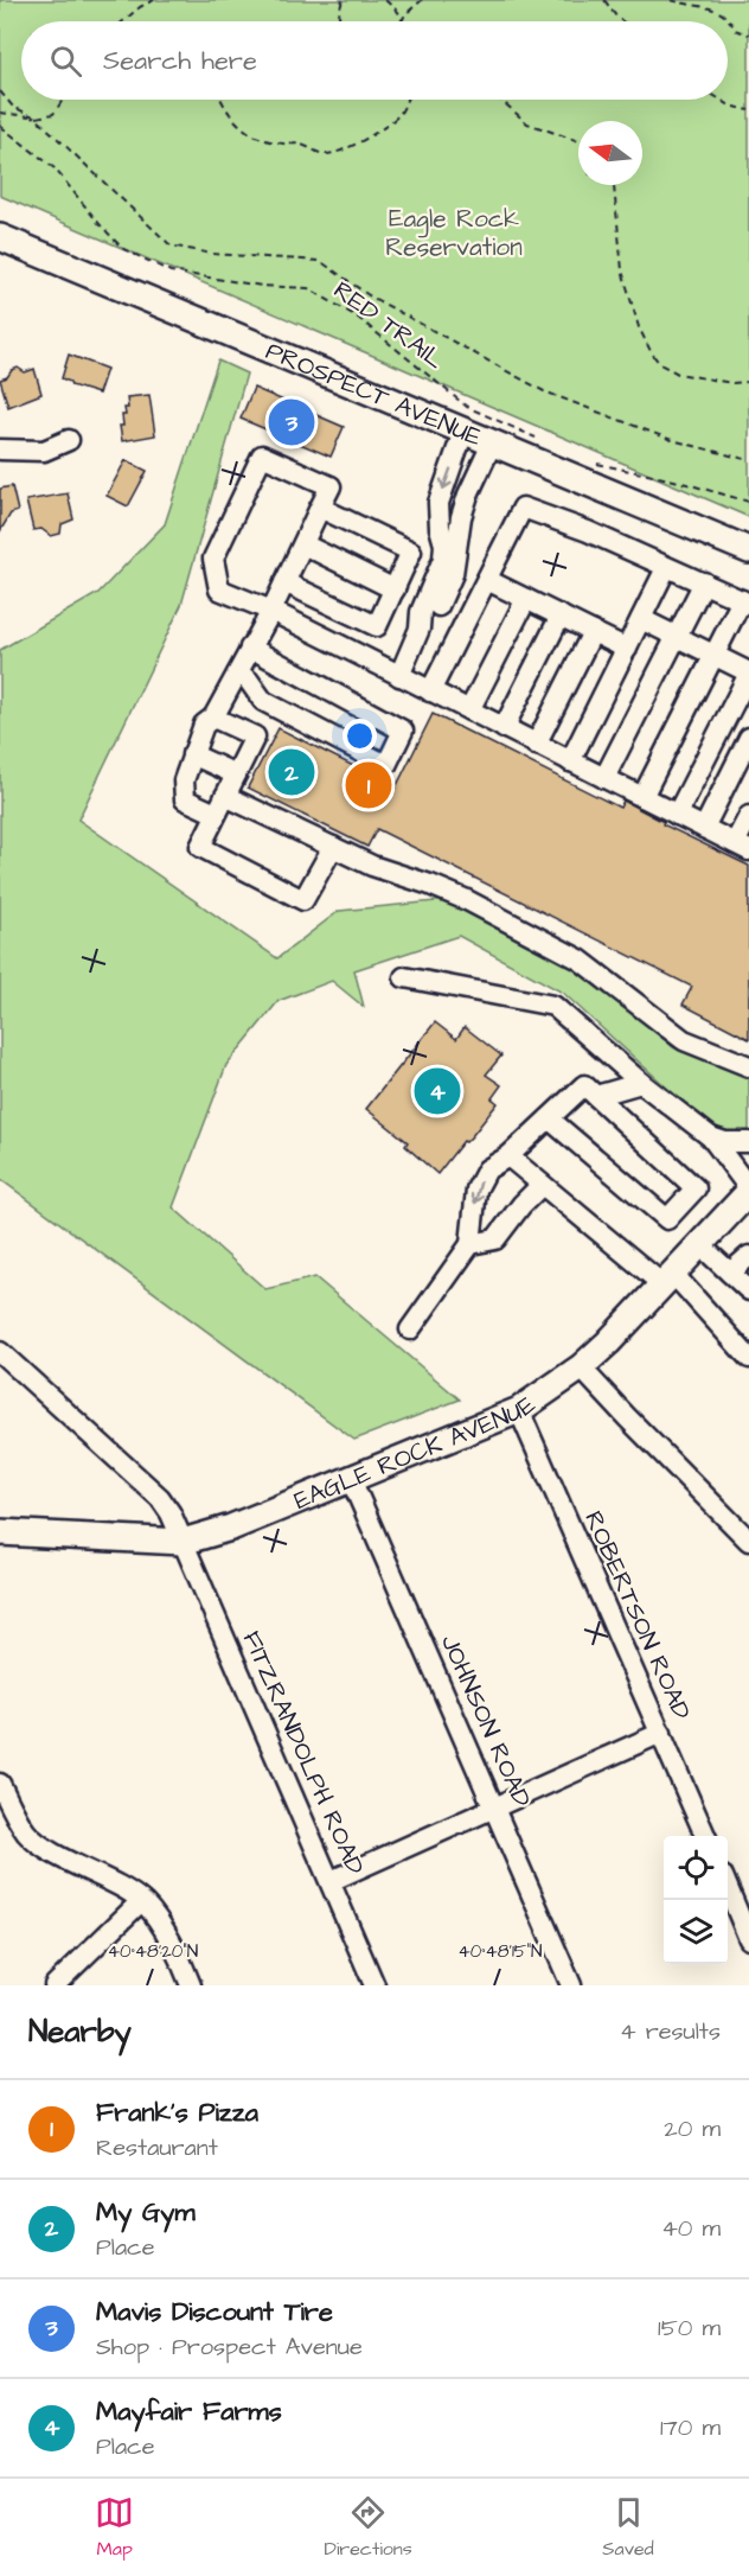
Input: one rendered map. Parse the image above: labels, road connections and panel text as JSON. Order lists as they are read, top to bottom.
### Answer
{
  "streets": {
    "main road": ["PROSPECT AVENUE", "EAGLE ROCK AVENUE"],
    "street": ["ROBERTSON ROAD", "JOHNSON ROAD", "FITZRANDOLPH ROAD"],
    "path": ["RED TRAIL"]
  },
  "crossings": [
    ["EAGLE ROCK AVENUE", "ROBERTSON ROAD"],
    ["EAGLE ROCK AVENUE", "JOHNSON ROAD"],
    ["EAGLE ROCK AVENUE", "FITZRANDOLPH ROAD"]
  ],
  "parks": ["Eagle Rock Reservation"],
  "north": "left",
  "page": {
    "search": "Search here",
    "pins": [
      "3",
      "2",
      "1",
      "4"
    ],
    "heading": ["Nearby", "4 results"],
    "list": [
      {
        "mark": "1",
        "name": "Frank’s Pizza",
        "note": "Restaurant",
        "value": "20 m"
      },
      {
        "mark": "2",
        "name": "My Gym",
        "note": "Place",
        "value": "40 m"
      },
      {
        "mark": "3",
        "name": "Mavis Discount Tire",
        "note": "Shop · Prospect Avenue",
        "value": "150 m"
      },
      {
        "mark": "4",
        "name": "Mayfair Farms",
        "note": "Place",
        "value": "170 m"
      }
    ],
    "nav": ["Map", "Directions", "Saved"]
  },
  "coordinates": ["40°48'20\"N", "40°48'15\"N"]
}
